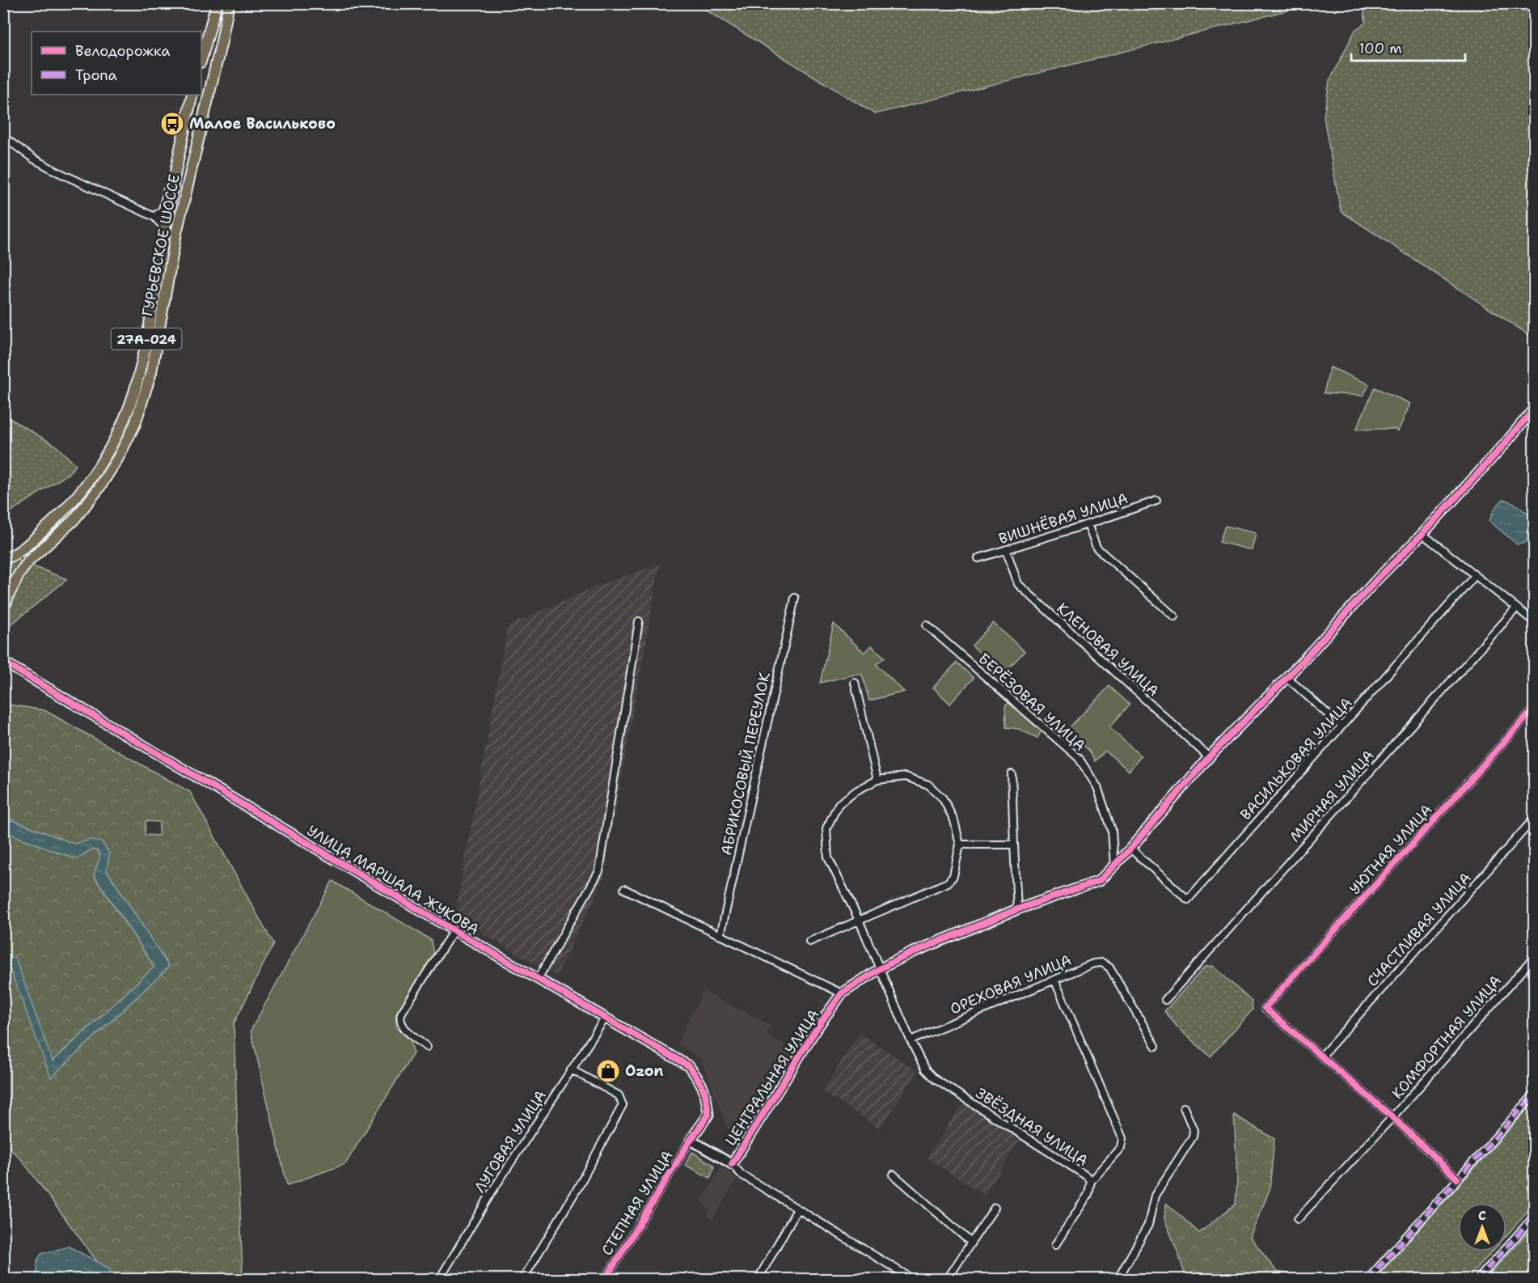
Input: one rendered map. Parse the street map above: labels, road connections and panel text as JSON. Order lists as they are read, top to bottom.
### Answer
{
  "streets": {
    "main road": ["ГУРЬЕВСКОЕ ШОССЕ", "27А-024"],
    "street": [
      "ВИШНЁВАЯ УЛИЦА",
      "КЛЕНОВАЯ УЛИЦА",
      "БЕРЁЗОВАЯ УЛИЦА",
      "ВАСИЛЬКОВАЯ УЛИЦА",
      "АБРИКОСОВЫЙ ПЕРЕУЛОК",
      "МИРНАЯ УЛИЦА",
      "УЮТНАЯ УЛИЦА",
      "УЛИЦА МАРШАЛА ЖУКОВА",
      "СЧАСТЛИВАЯ УЛИЦА",
      "ОРЕХОВАЯ УЛИЦА",
      "КОМФОРТНАЯ УЛИЦА",
      "ЦЕНТРАЛЬНАЯ УЛИЦА",
      "ЗВЁЗДНАЯ УЛИЦА",
      "ЛУГОВАЯ УЛИЦА",
      "СТЕПНАЯ УЛИЦА"
    ]
  },
  "crossings": [
    ["ГУРЬЕВСКОЕ ШОССЕ", "27А-024"],
    ["ВИШНЁВАЯ УЛИЦА", "КЛЕНОВАЯ УЛИЦА"],
    ["КЛЕНОВАЯ УЛИЦА", "ЦЕНТРАЛЬНАЯ УЛИЦА"],
    ["БЕРЁЗОВАЯ УЛИЦА", "ЦЕНТРАЛЬНАЯ УЛИЦА"],
    ["ВАСИЛЬКОВАЯ УЛИЦА", "ЦЕНТРАЛЬНАЯ УЛИЦА"],
    ["УЮТНАЯ УЛИЦА", "СЧАСТЛИВАЯ УЛИЦА"],
    ["УЛИЦА МАРШАЛА ЖУКОВА", "ЛУГОВАЯ УЛИЦА"],
    ["УЛИЦА МАРШАЛА ЖУКОВА", "СТЕПНАЯ УЛИЦА"],
    ["ОРЕХОВАЯ УЛИЦА", "ЗВЁЗДНАЯ УЛИЦА"]
  ],
  "places": {
    "bus stop": ["Малое Васильково"],
    "shop": ["Ozon"]
  },
  "legend": ["Велодорожка", "Тропа"],
  "scale_bar": "100 m",
  "north": "top"
}
